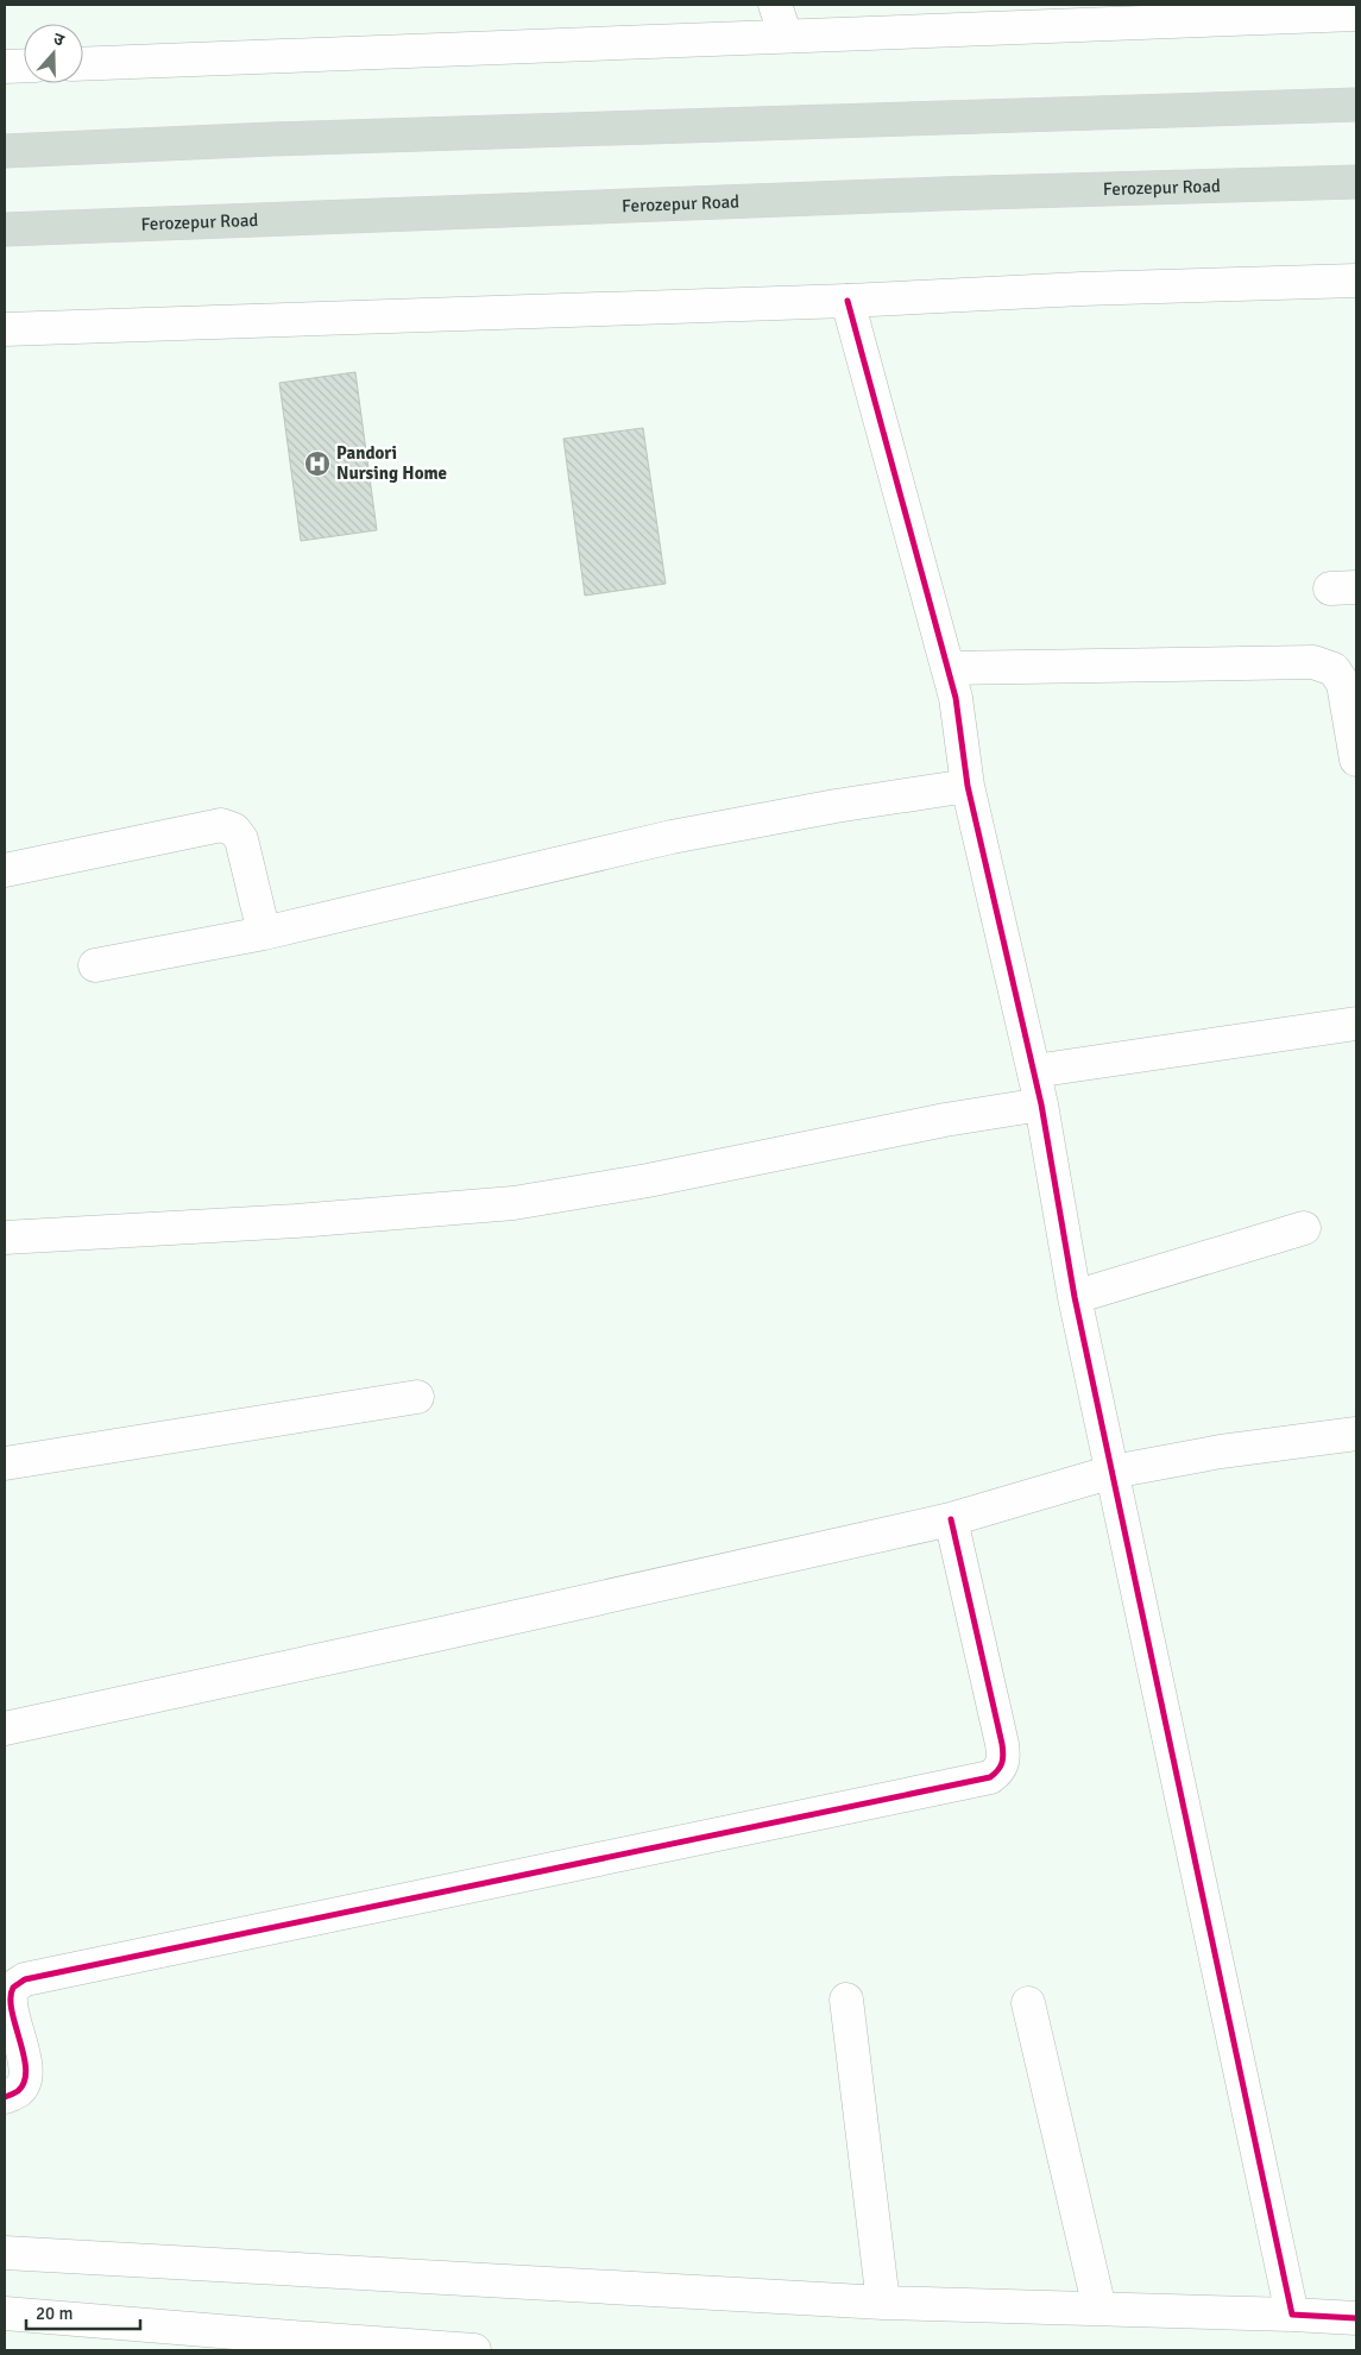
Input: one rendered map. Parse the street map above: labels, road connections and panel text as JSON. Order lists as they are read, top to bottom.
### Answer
{
  "streets": {
    "highway": ["Ferozepur Road"]
  },
  "places": {
    "hospital": ["Pandori Nursing Home"]
  },
  "scale_bar": "20 m",
  "north": "top"
}
